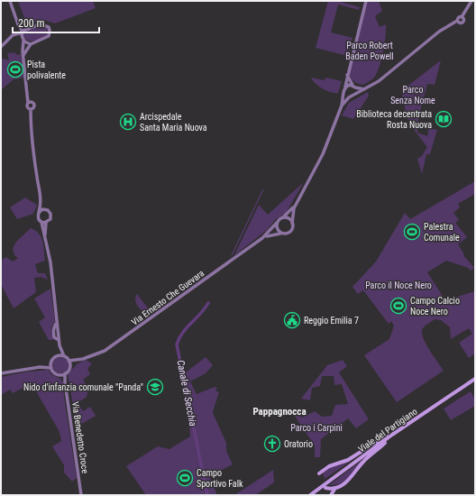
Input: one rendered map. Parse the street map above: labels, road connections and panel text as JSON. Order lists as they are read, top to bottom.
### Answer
{
  "streets": {
    "main road": ["Viale del Partigiano"],
    "street": ["Via Ernesto Che Guevara", "Via Benedetto Croce"]
  },
  "crossings": [
    ["Via Ernesto Che Guevara", "Via Benedetto Croce"]
  ],
  "districts": ["Pappagnocca"],
  "water": ["Canale di Secchia"],
  "parks": [
    "Parco Robert Baden Powell",
    "Parco Senza Nome",
    "Parco il Noce Nero",
    "Parco i Carpini"
  ],
  "places": {
    "sports": [
      "Pista polivalente",
      "Palestra Comunale",
      "Campo Calcio Noce Nero",
      "Campo Sportivo Falk"
    ],
    "library": ["Biblioteca decentrata Rosta Nuova"],
    "hospital": ["Arcispedale Santa Maria Nuova"],
    "public building": ["Reggio Emilia 7"],
    "school or university": ["Nido d'infanzia comunale \"Panda\""],
    "church": ["Oratorio"]
  },
  "scale_bar": "200 m"
}
